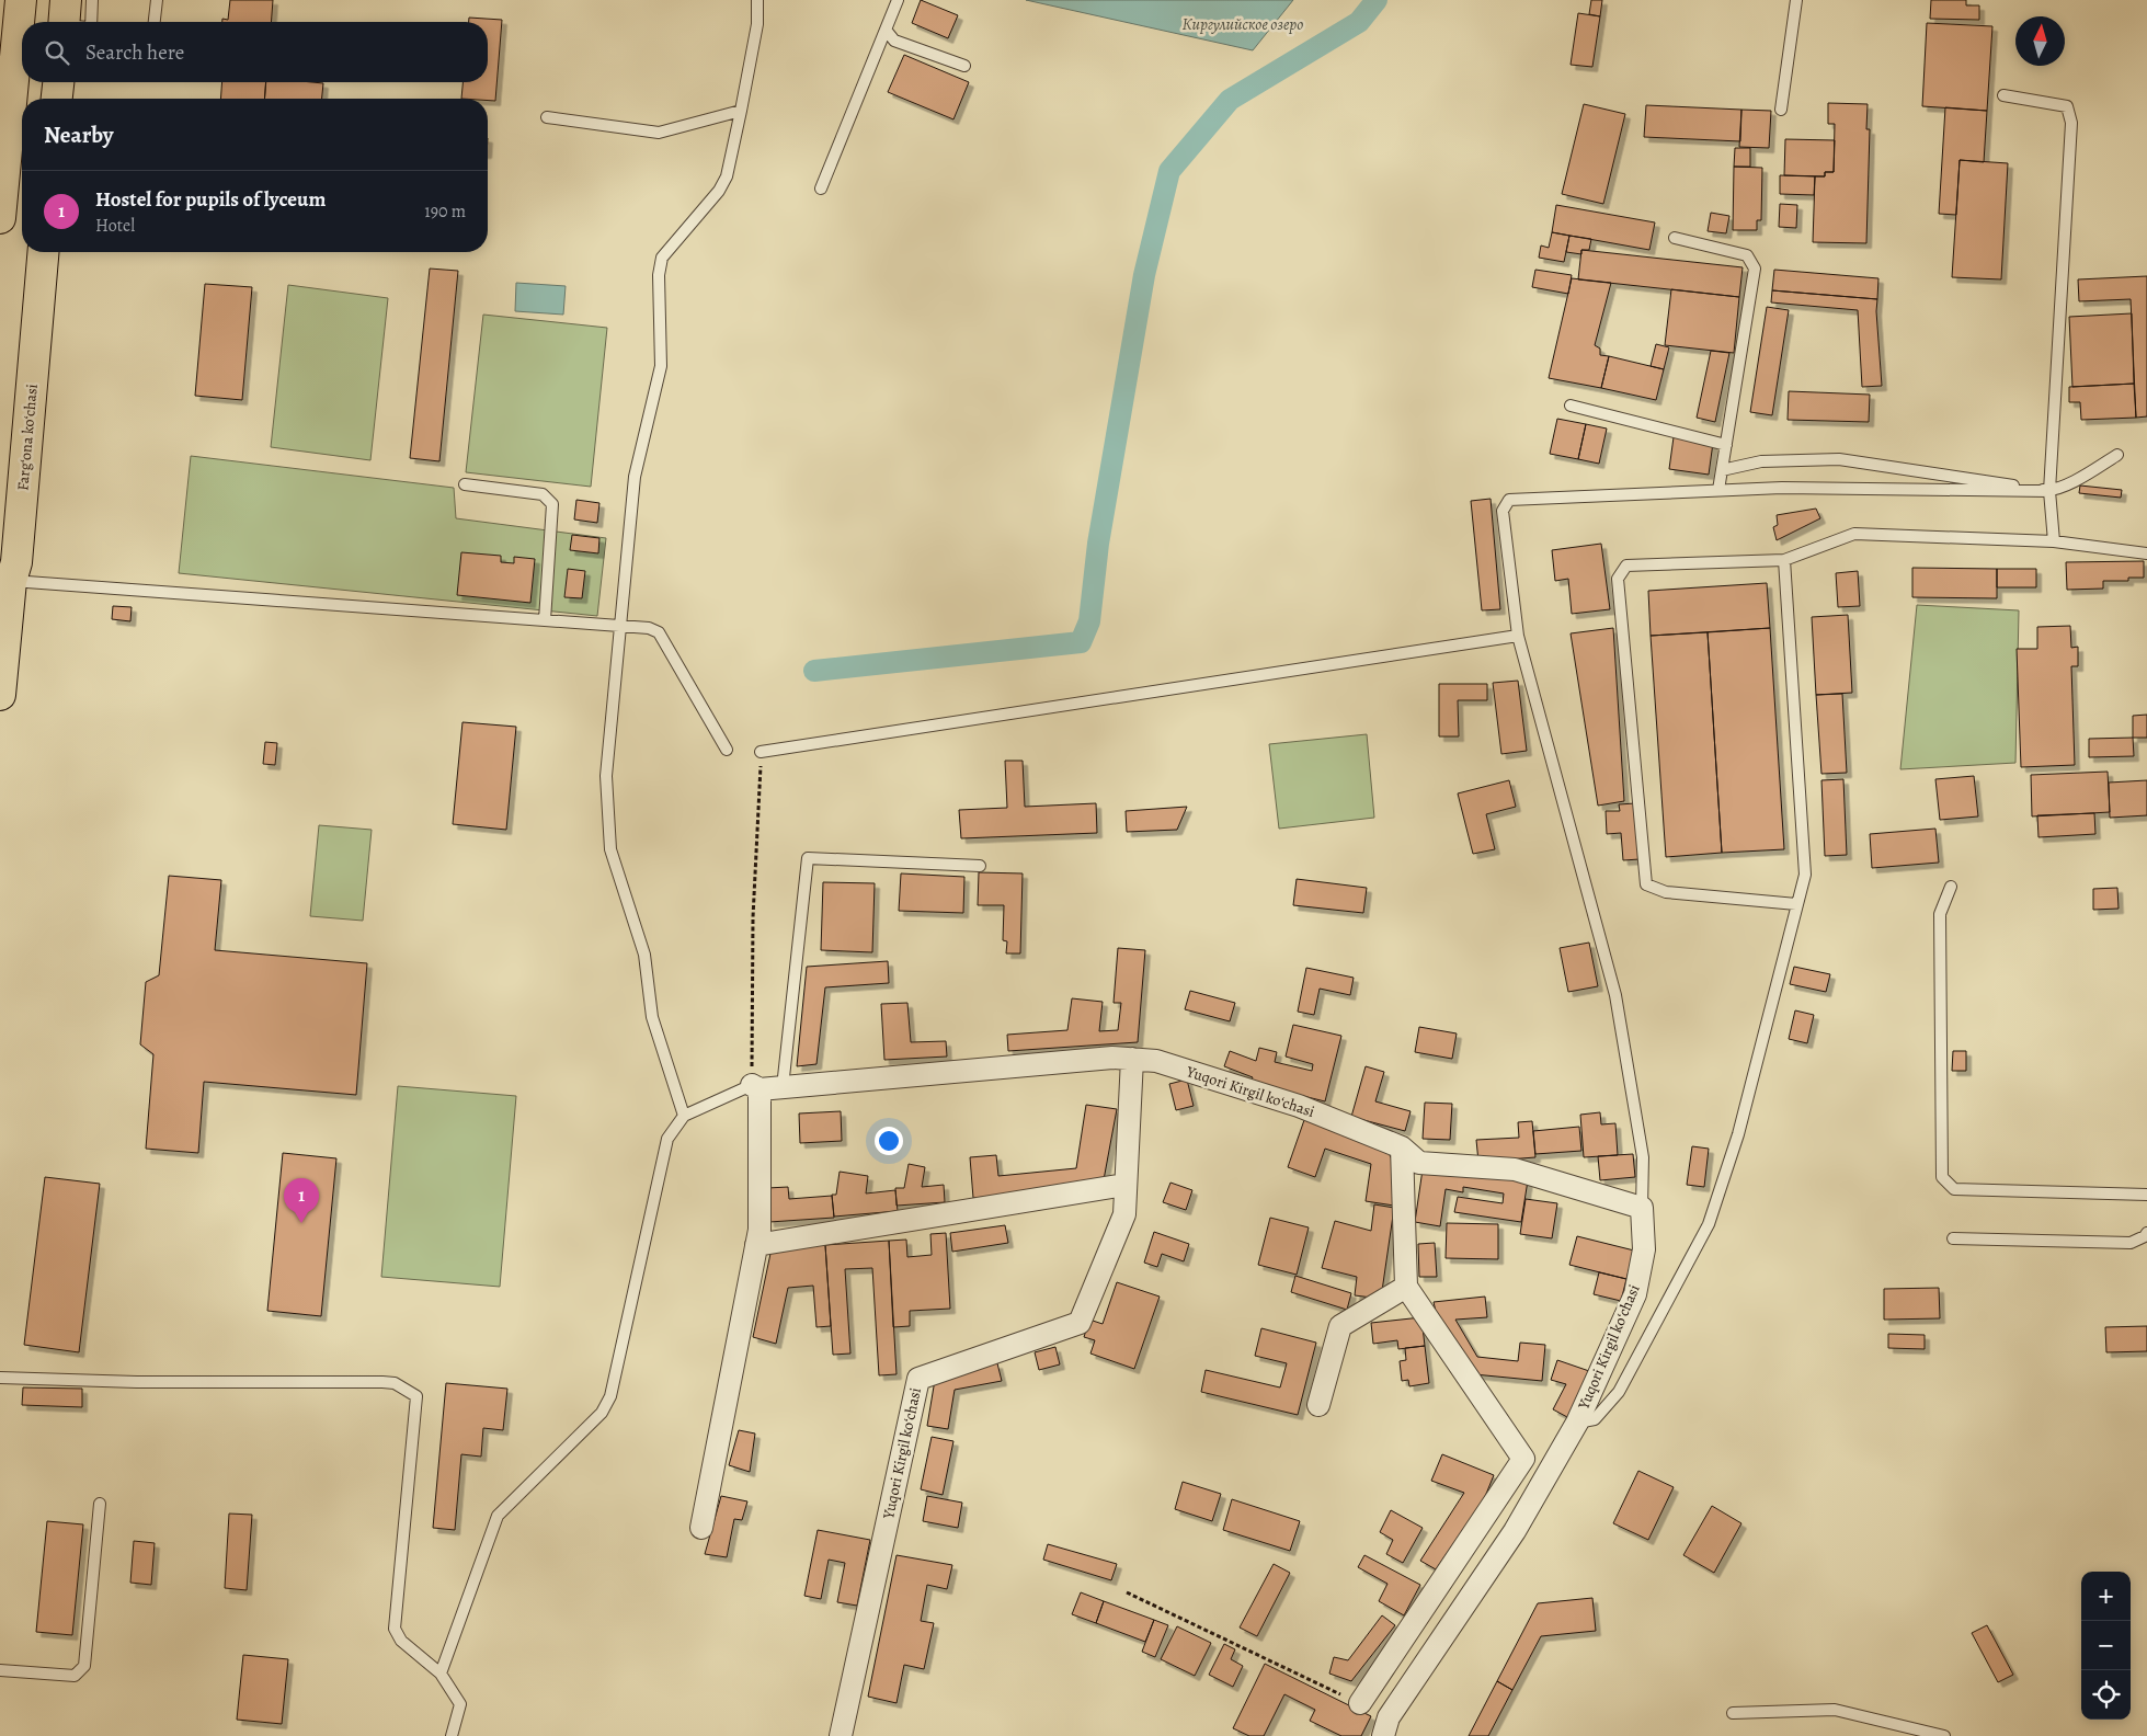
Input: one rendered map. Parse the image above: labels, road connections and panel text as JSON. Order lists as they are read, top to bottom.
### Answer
{
  "streets": {
    "main road": ["Fargʻona koʻchasi"],
    "street": ["Yuqori Kirgil koʻchasi"]
  },
  "water": ["Киргулийское озеро"],
  "north": "top",
  "page": {
    "search": "Search here",
    "heading": "Nearby",
    "list": [
      {
        "mark": "1",
        "name": "Hostel for pupils of lyceum",
        "note": "Hotel",
        "value": "190 m"
      }
    ],
    "pins": "1",
    "map_buttons": ["+", "−"]
  }
}
